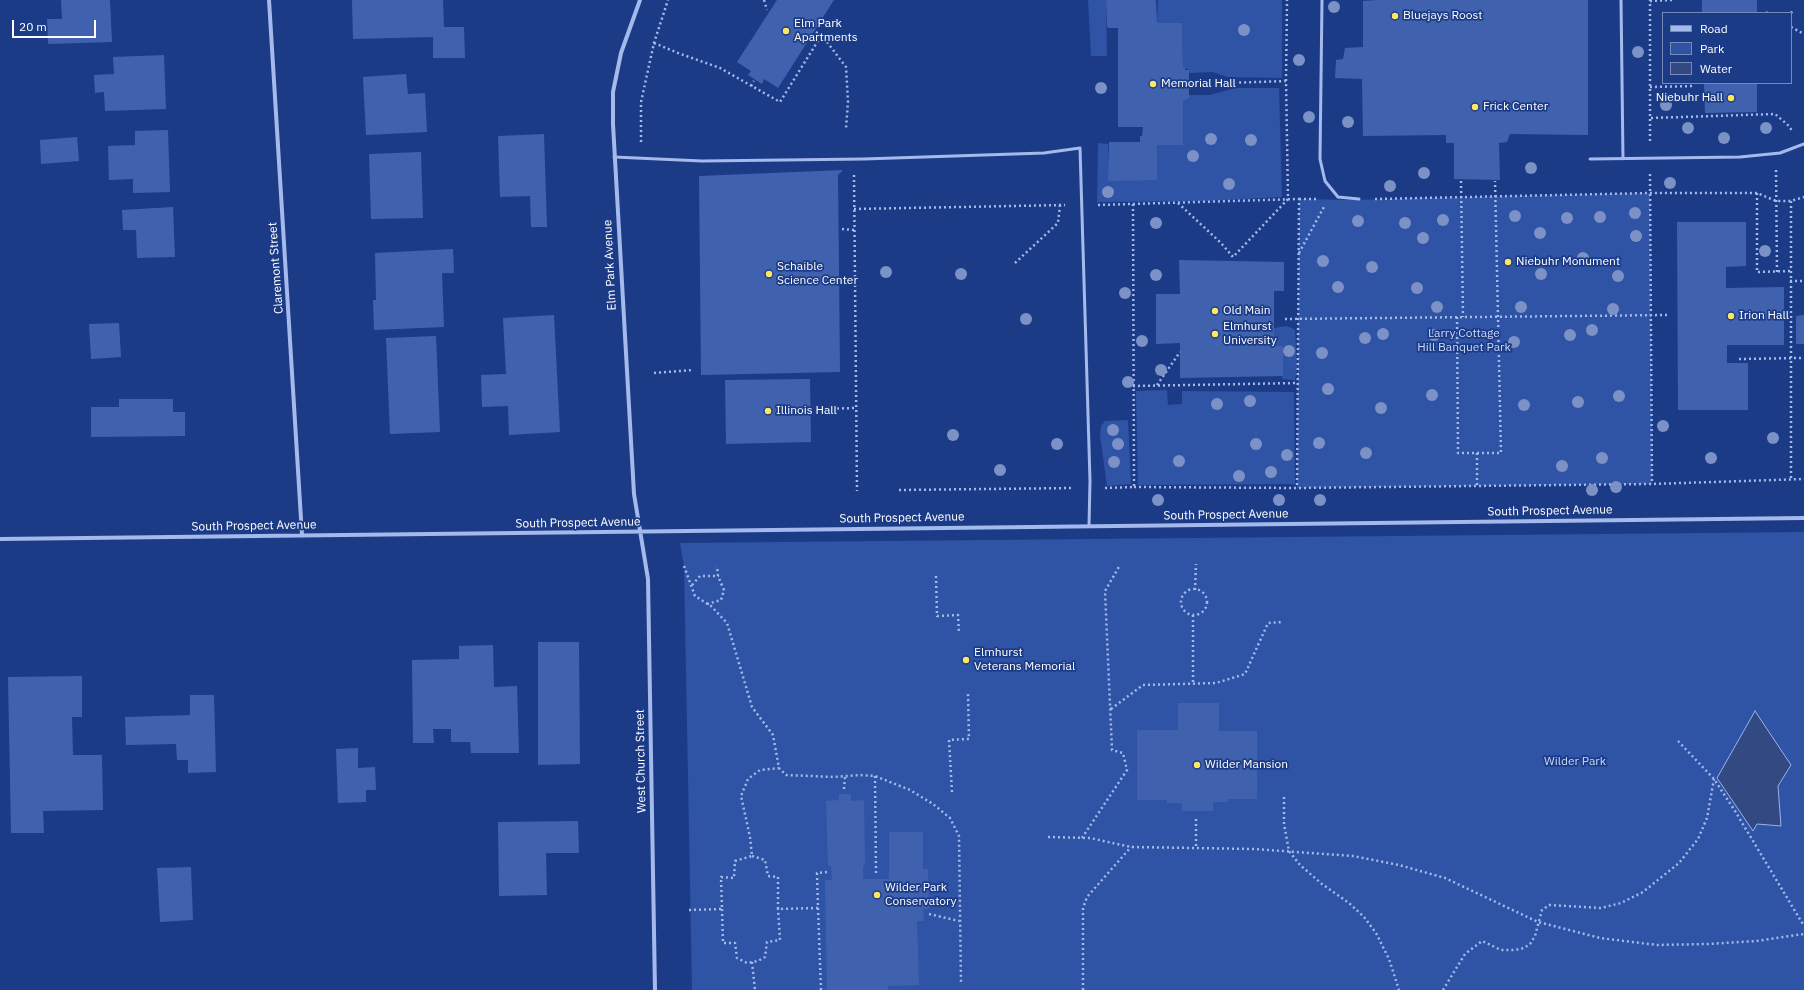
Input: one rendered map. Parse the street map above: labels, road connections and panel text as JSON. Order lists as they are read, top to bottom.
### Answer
{
  "streets": {
    "street": [
      "Elm Park Avenue",
      "Claremont Street",
      "South Prospect Avenue",
      "West Church Street"
    ]
  },
  "crossings": [
    ["Elm Park Avenue", "South Prospect Avenue"],
    ["Elm Park Avenue", "West Church Street"],
    ["Claremont Street", "South Prospect Avenue"],
    ["South Prospect Avenue", "West Church Street"]
  ],
  "parks": ["Larry Cottage Hill Banquet Park", "Wilder Park"],
  "places": [
    "Bluejays Roost",
    "Elm Park Apartments",
    "Memorial Hall",
    "Niebuhr Hall",
    "Frick Center",
    "Niebuhr Monument",
    "Schaible Science Center",
    "Old Main",
    "Irion Hall",
    "Elmhurst University",
    "Illinois Hall",
    "Elmhurst Veterans Memorial",
    "Wilder Mansion",
    "Wilder Park Conservatory"
  ],
  "legend": ["Road", "Park", "Water"],
  "scale_bar": "20 m"
}
